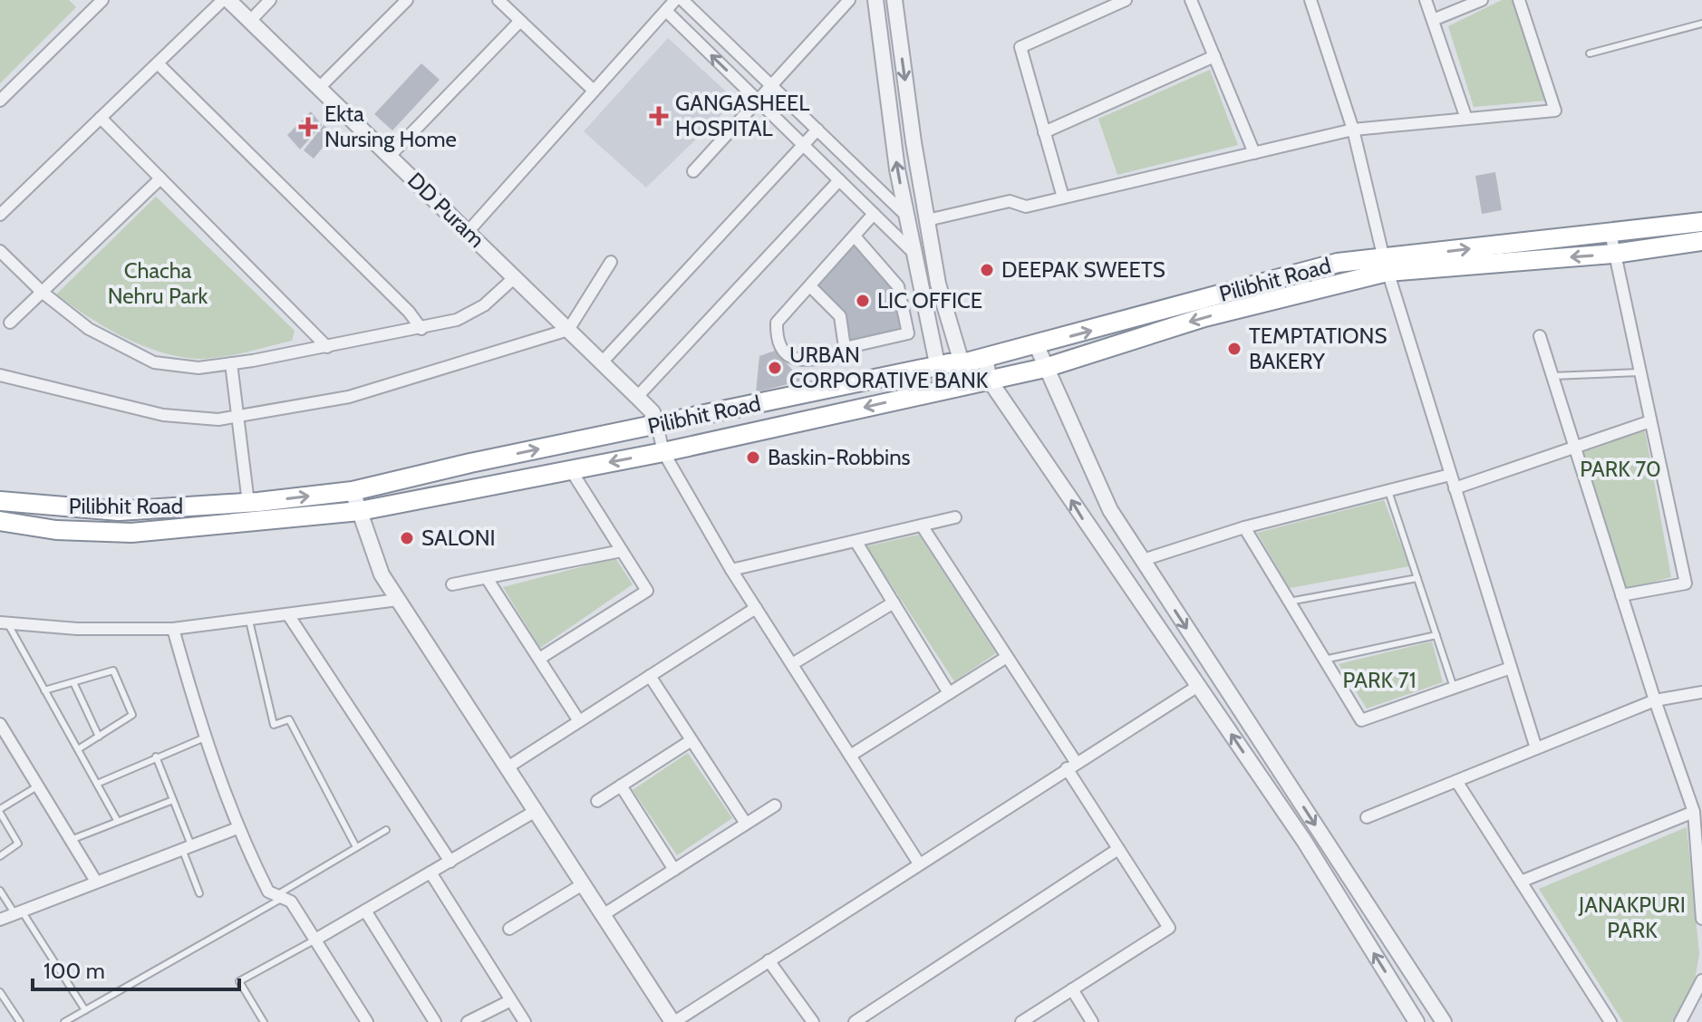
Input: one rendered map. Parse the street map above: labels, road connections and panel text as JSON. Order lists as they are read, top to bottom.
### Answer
{
  "streets": {
    "highway": ["Pilibhit Road"],
    "street": ["DD Puram"]
  },
  "crossings": [
    ["DD Puram", "Pilibhit Road"]
  ],
  "parks": [
    "Chacha Nehru Park",
    "PARK 70",
    "PARK 71",
    "JANAKPURI PARK"
  ],
  "places": {
    "health": ["GANGASHEEL HOSPITAL", "Ekta Nursing Home"],
    "other": [
      "DEEPAK SWEETS",
      "LIC OFFICE",
      "TEMPTATIONS BAKERY",
      "URBAN CORPORATIVE BANK",
      "Baskin-Robbins",
      "SALONI"
    ]
  },
  "scale_bar": "100 m"
}
